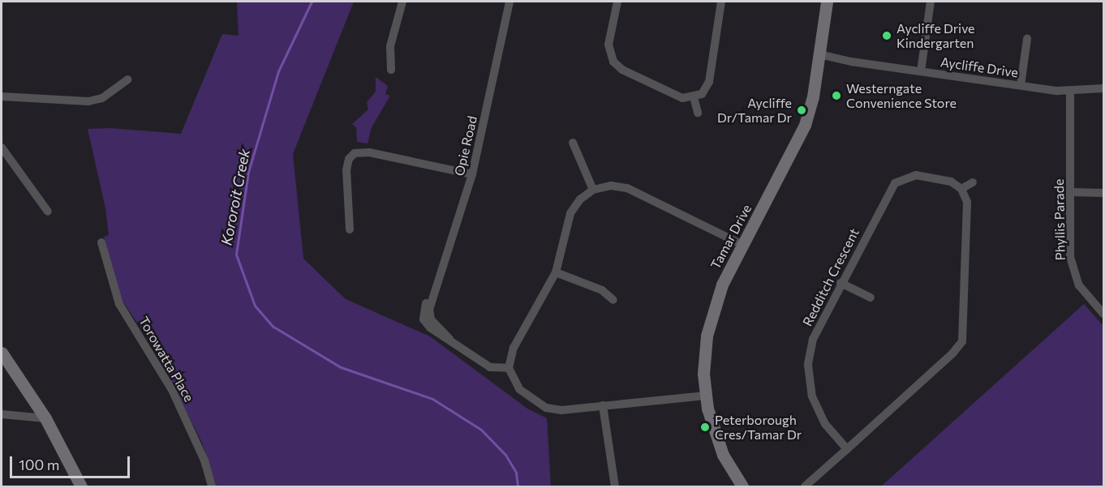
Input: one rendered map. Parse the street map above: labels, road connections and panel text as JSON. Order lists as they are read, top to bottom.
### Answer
{
  "streets": {
    "street": [
      "Aycliffe Drive",
      "Opie Road",
      "Phyllis Parade",
      "Tamar Drive",
      "Redditch Crescent",
      "Torowatta Place"
    ]
  },
  "crossings": [
    ["Aycliffe Drive", "Phyllis Parade"],
    ["Aycliffe Drive", "Tamar Drive"]
  ],
  "water": ["Kororoit Creek"],
  "places": [
    "Aycliffe Drive Kindergarten",
    "Westerngate Convenience Store",
    "Aycliffe Dr/Tamar Dr",
    "Peterborough Cres/Tamar Dr"
  ],
  "scale_bar": "100 m"
}
